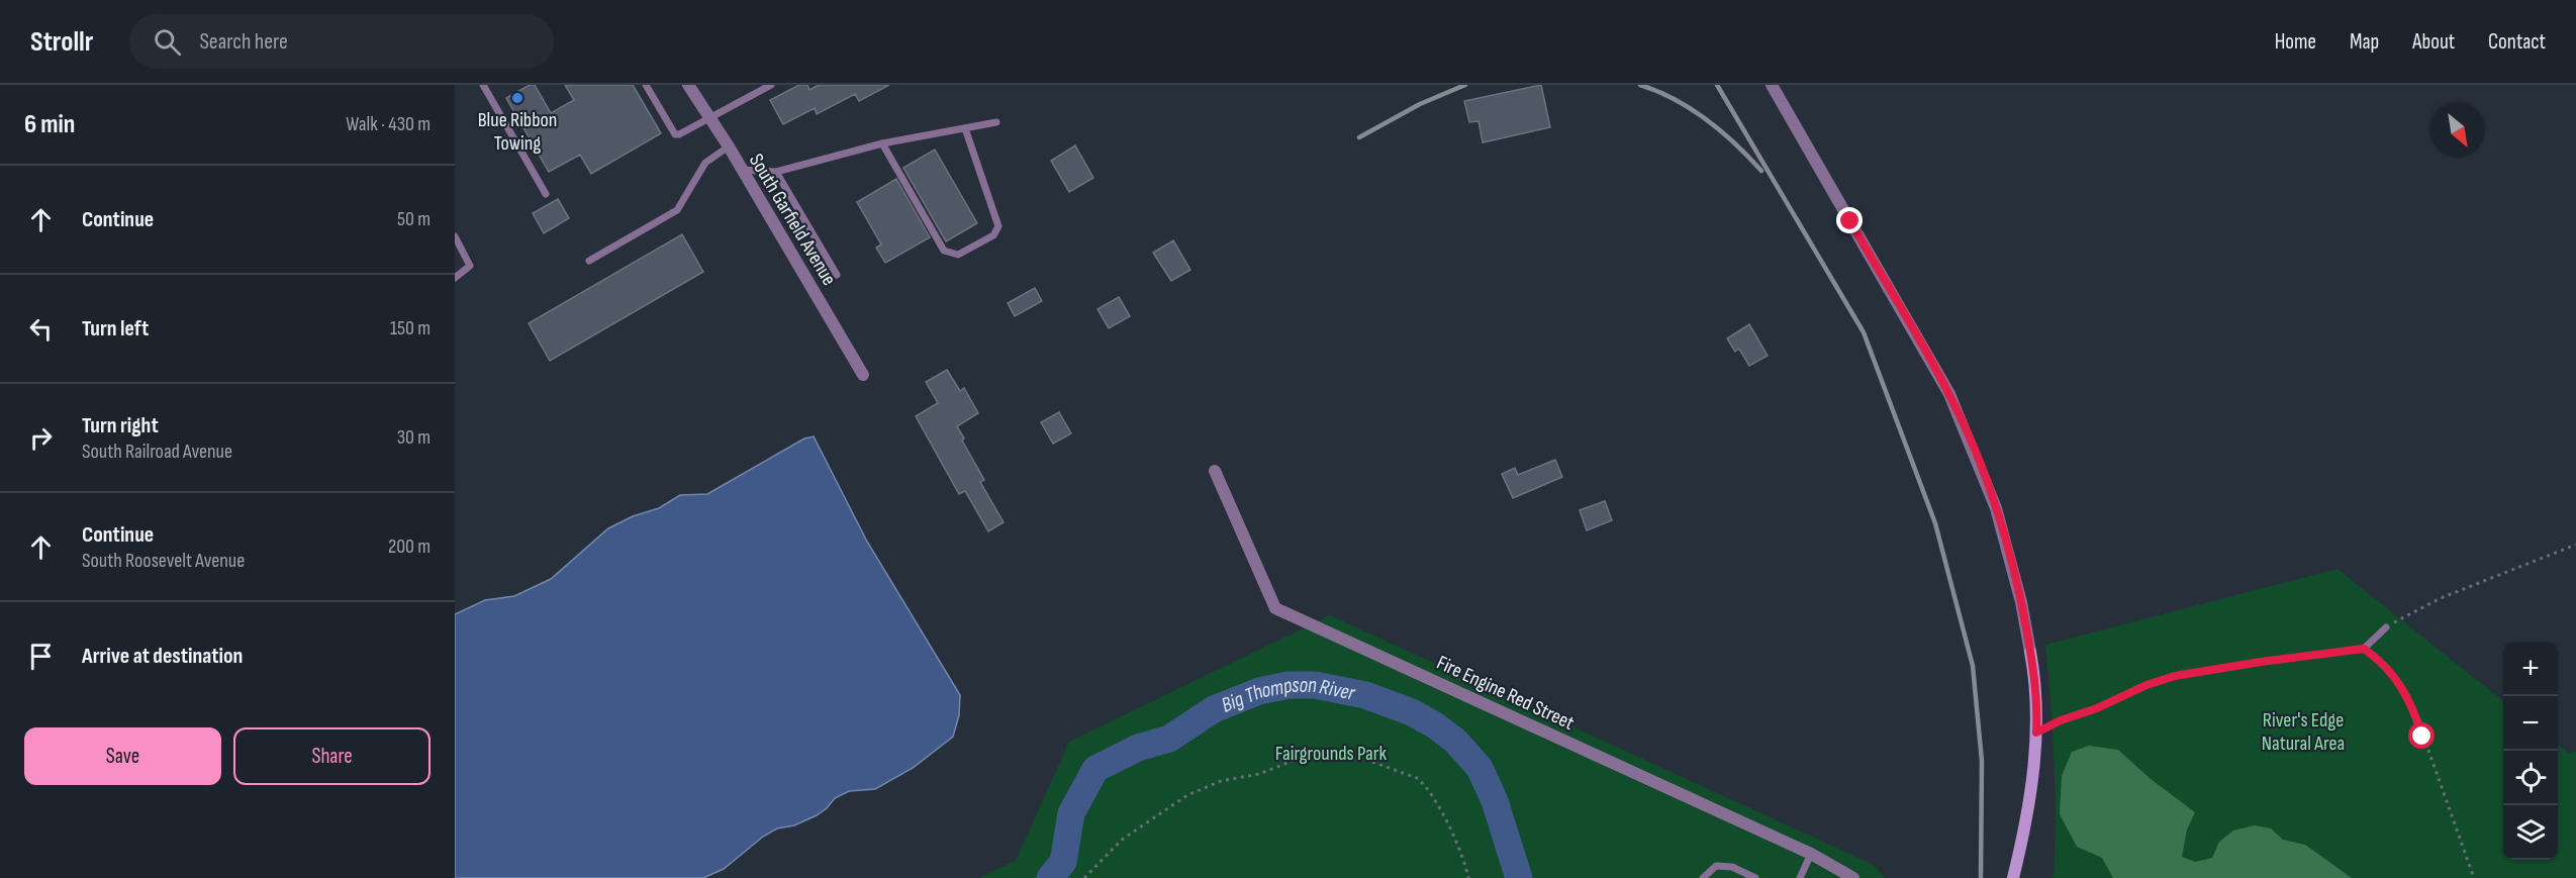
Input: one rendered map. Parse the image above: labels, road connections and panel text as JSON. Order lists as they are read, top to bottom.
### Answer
{
  "streets": {
    "street": ["South Garfield Avenue", "Fire Engine Red Street"]
  },
  "water": ["Big Thompson River"],
  "parks": ["River's Edge Natural Area", "Fairgrounds Park"],
  "places": ["Blue Ribbon Towing"],
  "north": "bottom right",
  "page": {
    "header": "Strollr",
    "search": "Search here",
    "nav": [
      "Home",
      "Map",
      "About",
      "Contact"
    ],
    "heading": ["6 min", "Walk · 430 m"],
    "list": [
      ["Continue", "50 m"],
      ["Turn left", "150 m"],
      ["Turn right", "South Railroad Avenue", "30 m"],
      ["Continue", "South Roosevelt Avenue", "200 m"],
      "Arrive at destination"
    ],
    "map_buttons": ["+", "−"],
    "buttons": ["Save", "Share"]
  }
}
